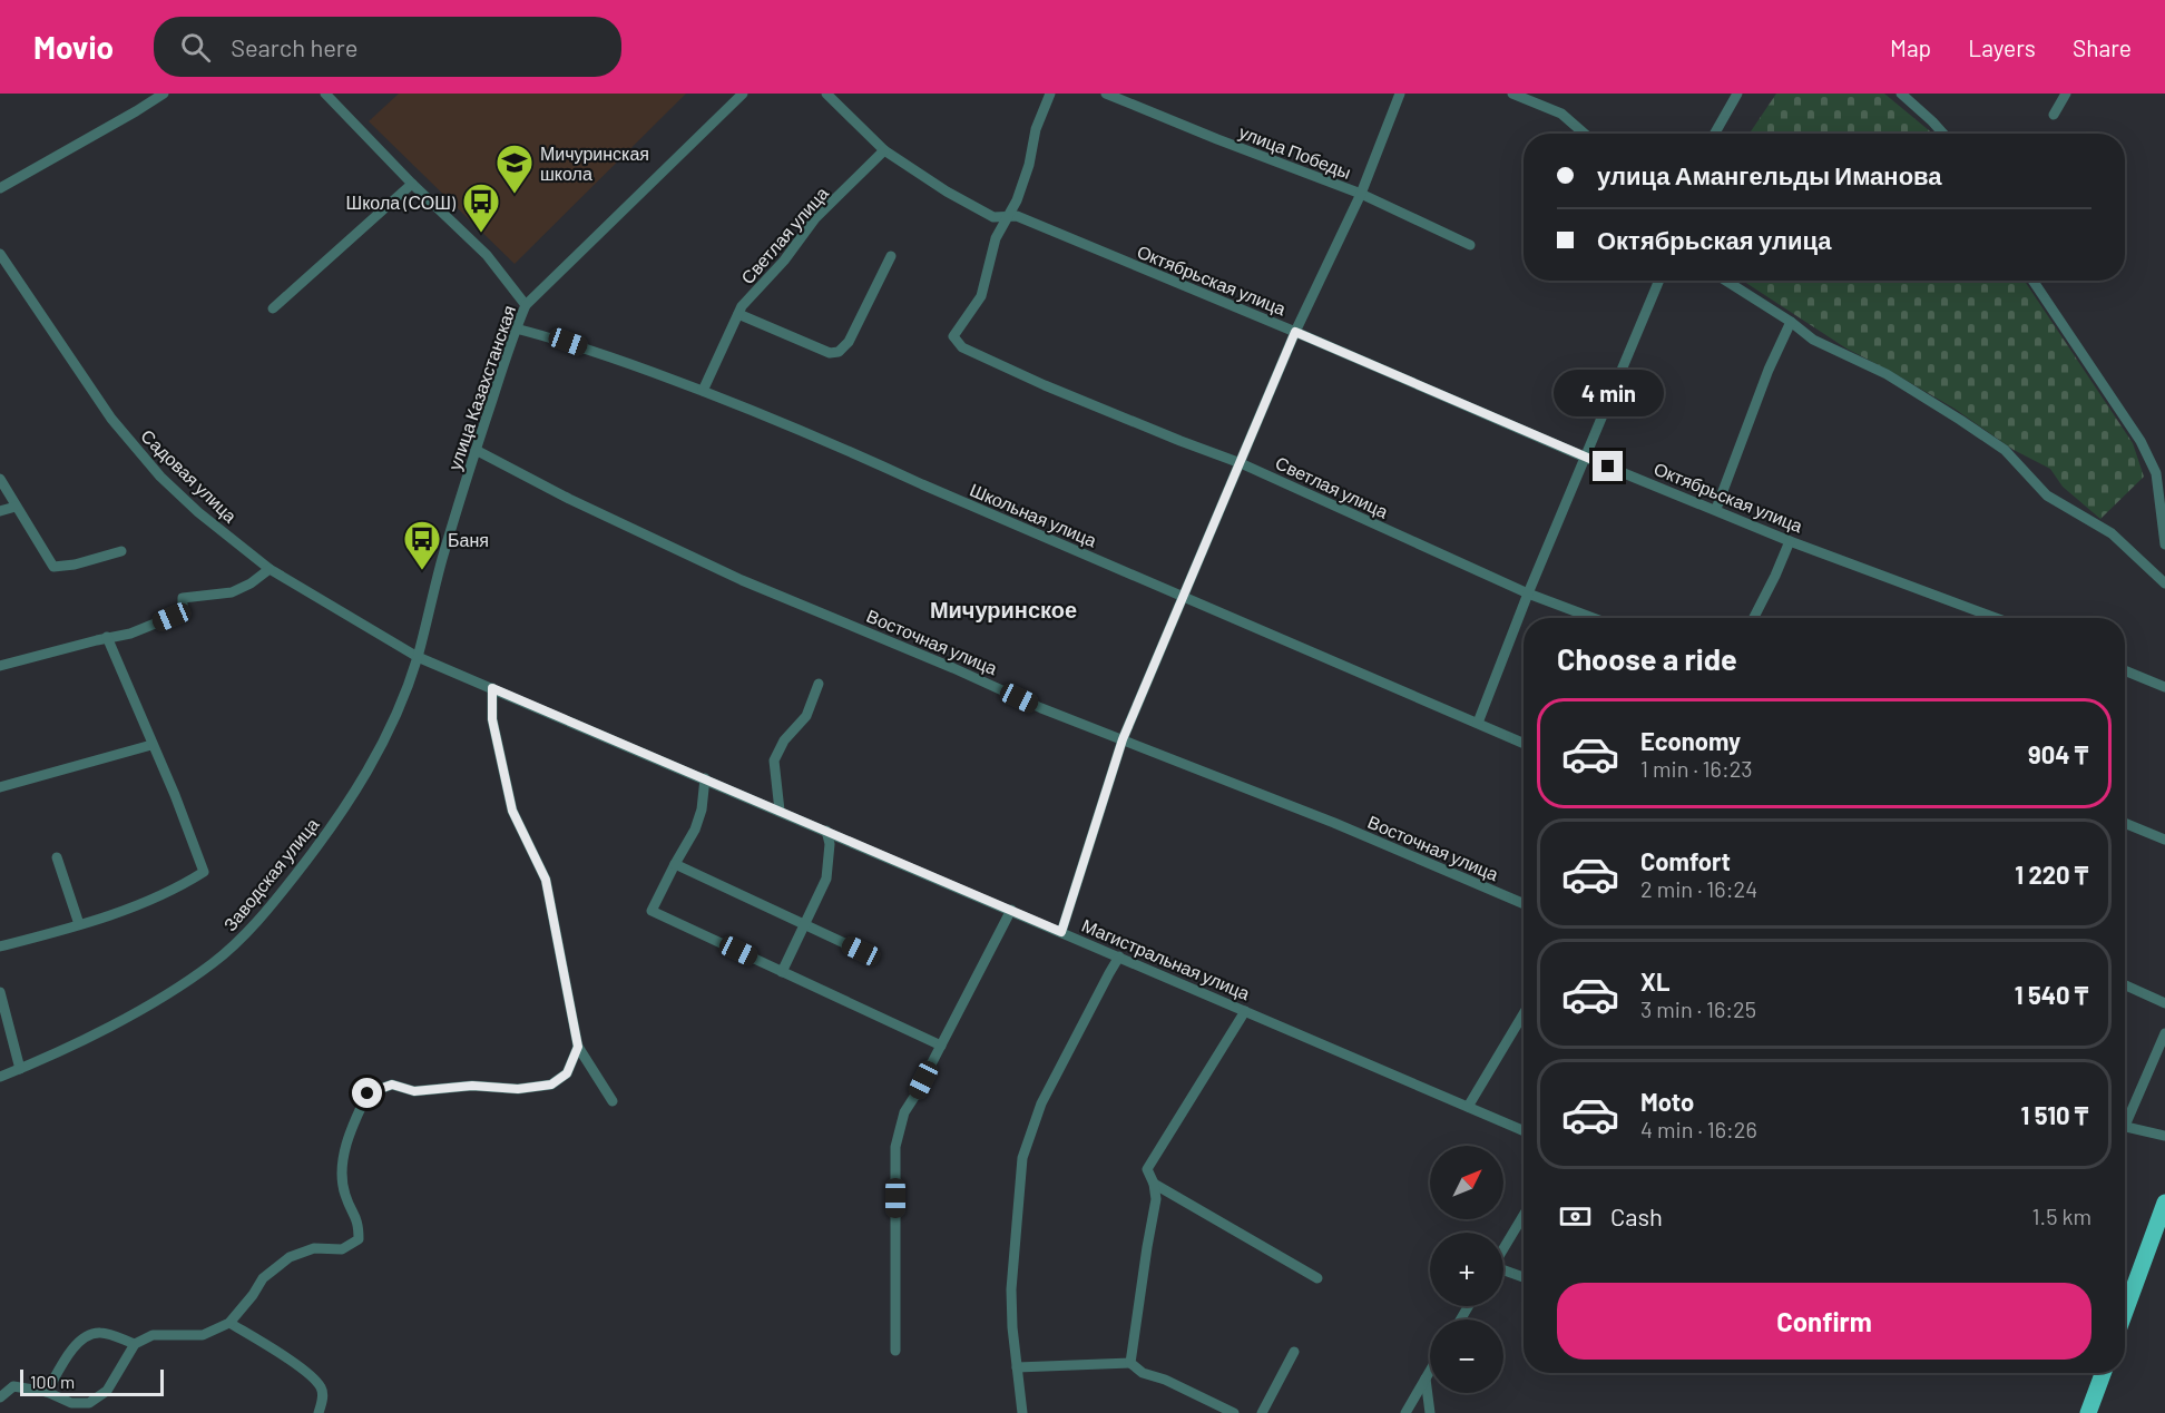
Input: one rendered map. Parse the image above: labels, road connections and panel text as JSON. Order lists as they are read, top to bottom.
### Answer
{
  "streets": {
    "street": [
      "улица Победы",
      "Светлая улица",
      "Октябрьская улица",
      "улица Казахстанская",
      "Садовая улица",
      "Школьная улица",
      "Восточная улица",
      "Заводская улица",
      "Магистральная улица"
    ]
  },
  "crossings": [
    ["Светлая улица", "Октябрьская улица"],
    ["Светлая улица", "Школьная улица"],
    ["улица Казахстанская", "Садовая улица"],
    ["улица Казахстанская", "Школьная улица"],
    ["улица Казахстанская", "Восточная улица"],
    ["улица Казахстанская", "Заводская улица"],
    ["улица Казахстанская", "Магистральная улица"],
    ["Садовая улица", "Заводская улица"],
    ["Садовая улица", "Магистральная улица"],
    ["Заводская улица", "Магистральная улица"]
  ],
  "districts": ["Мичуринское"],
  "places": {
    "school or university": ["Мичуринская школа"],
    "bus stop": ["Школа (СОШ)", "Баня"]
  },
  "scale_bar": "100 m",
  "north": "top right",
  "page": {
    "header": "Movio",
    "search": "Search here",
    "nav": ["Map", "Layers", "Share"],
    "banner": ["улица Амангельды Иманова", "Октябрьская улица"],
    "bubble": "4 min",
    "heading": "Choose a ride",
    "list": [
      {
        "name": "Economy",
        "note": "1 min · 16:23",
        "value": "904 ₸"
      },
      {
        "name": "Comfort",
        "note": "2 min · 16:24",
        "value": "1 220 ₸"
      },
      {
        "name": "XL",
        "note": "3 min · 16:25",
        "value": "1 540 ₸"
      },
      {
        "name": "Moto",
        "note": "4 min · 16:26",
        "value": "1 510 ₸"
      }
    ],
    "map_buttons": ["+", "−"],
    "pay": ["Cash", "1.5 km"],
    "buttons": "Confirm",
    "scale": "100 m"
  }
}
